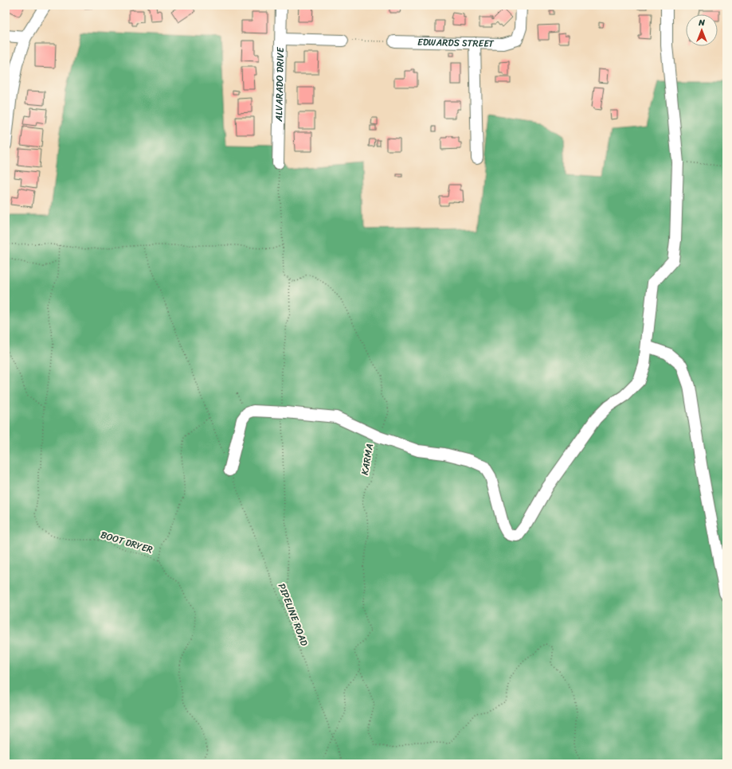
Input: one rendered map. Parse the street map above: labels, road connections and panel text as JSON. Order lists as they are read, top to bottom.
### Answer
{
  "streets": {
    "street": ["EDWARDS STREET", "ALVARADO DRIVE"],
    "path": ["KARMA", "BOOT DRYER", "PIPELINE ROAD"]
  },
  "north": "top"
}
